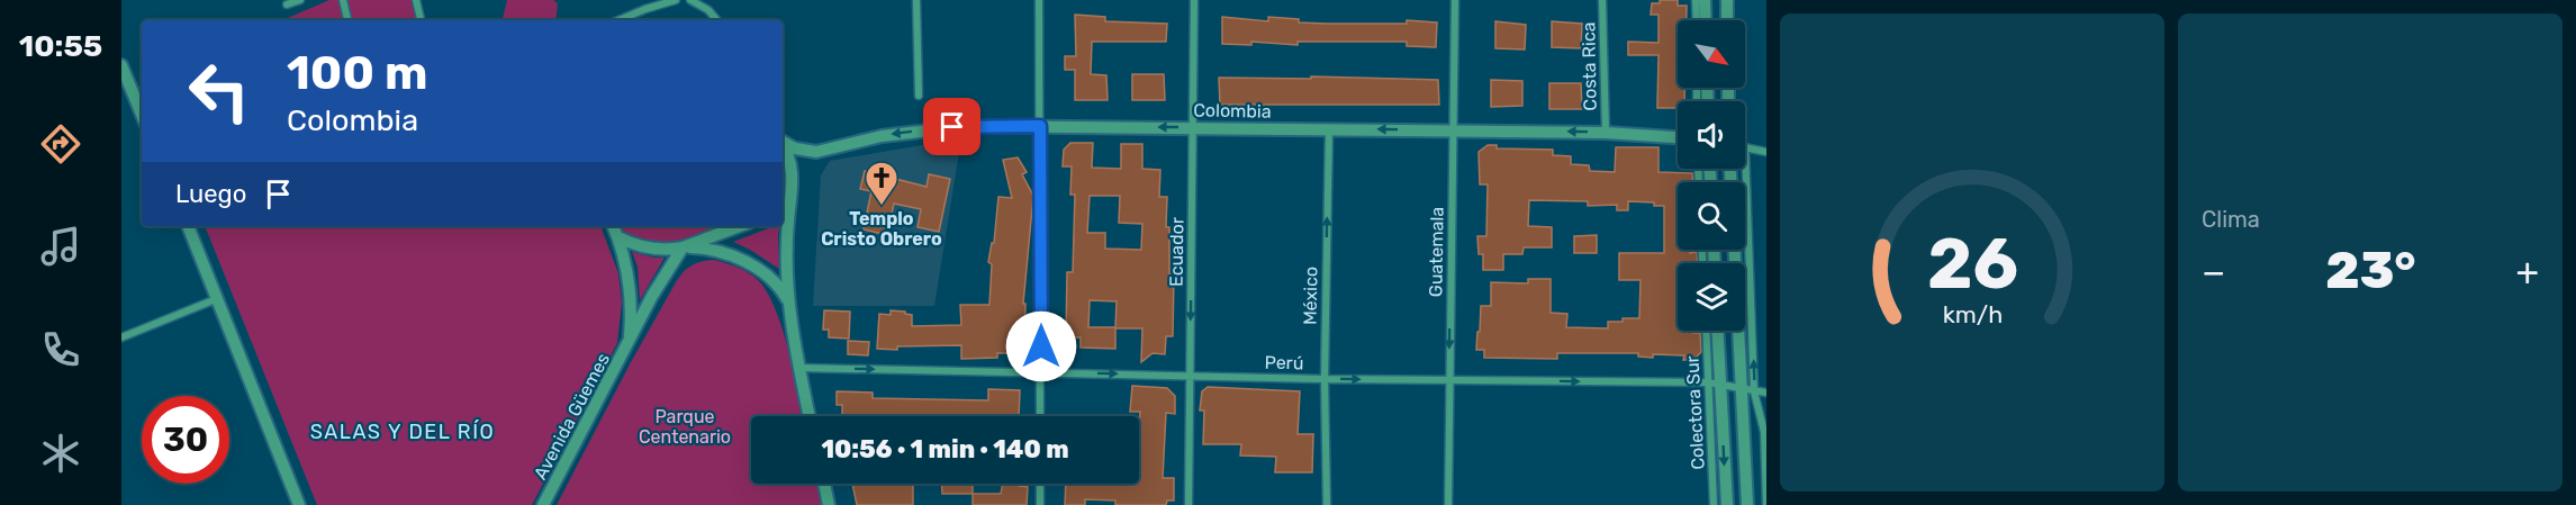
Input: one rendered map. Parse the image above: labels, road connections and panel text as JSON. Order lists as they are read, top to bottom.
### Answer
{
  "streets": {
    "street": [
      "Costa Rica",
      "Colombia",
      "Ecuador",
      "Guatemala",
      "México",
      "Perú",
      "Colectora Sur",
      "Avenida Güemes"
    ]
  },
  "crossings": [
    ["Costa Rica", "Colombia"],
    ["Colombia", "Ecuador"],
    ["Colombia", "Guatemala"],
    ["Colombia", "México"],
    ["Ecuador", "Perú"],
    ["Guatemala", "Perú"],
    ["México", "Perú"],
    ["Perú", "Colectora Sur"]
  ],
  "one_way": [
    "Colombia",
    "Ecuador",
    "Guatemala",
    "México",
    "Perú"
  ],
  "districts": ["SALAS Y DEL RÍO"],
  "parks": ["Parque Centenario"],
  "places": {
    "church": ["Templo Cristo Obrero"]
  },
  "north": "bottom right",
  "page": {
    "tabs": "10:55",
    "tile": "Clima",
    "turn": ["100 m", "Colombia"],
    "then": "Luego",
    "heat": ["−", "23°", "+"],
    "limit": "30",
    "trip": "10:56 · 1 min · 140 m",
    "gauge": ["26", "km/h"]
  }
}
